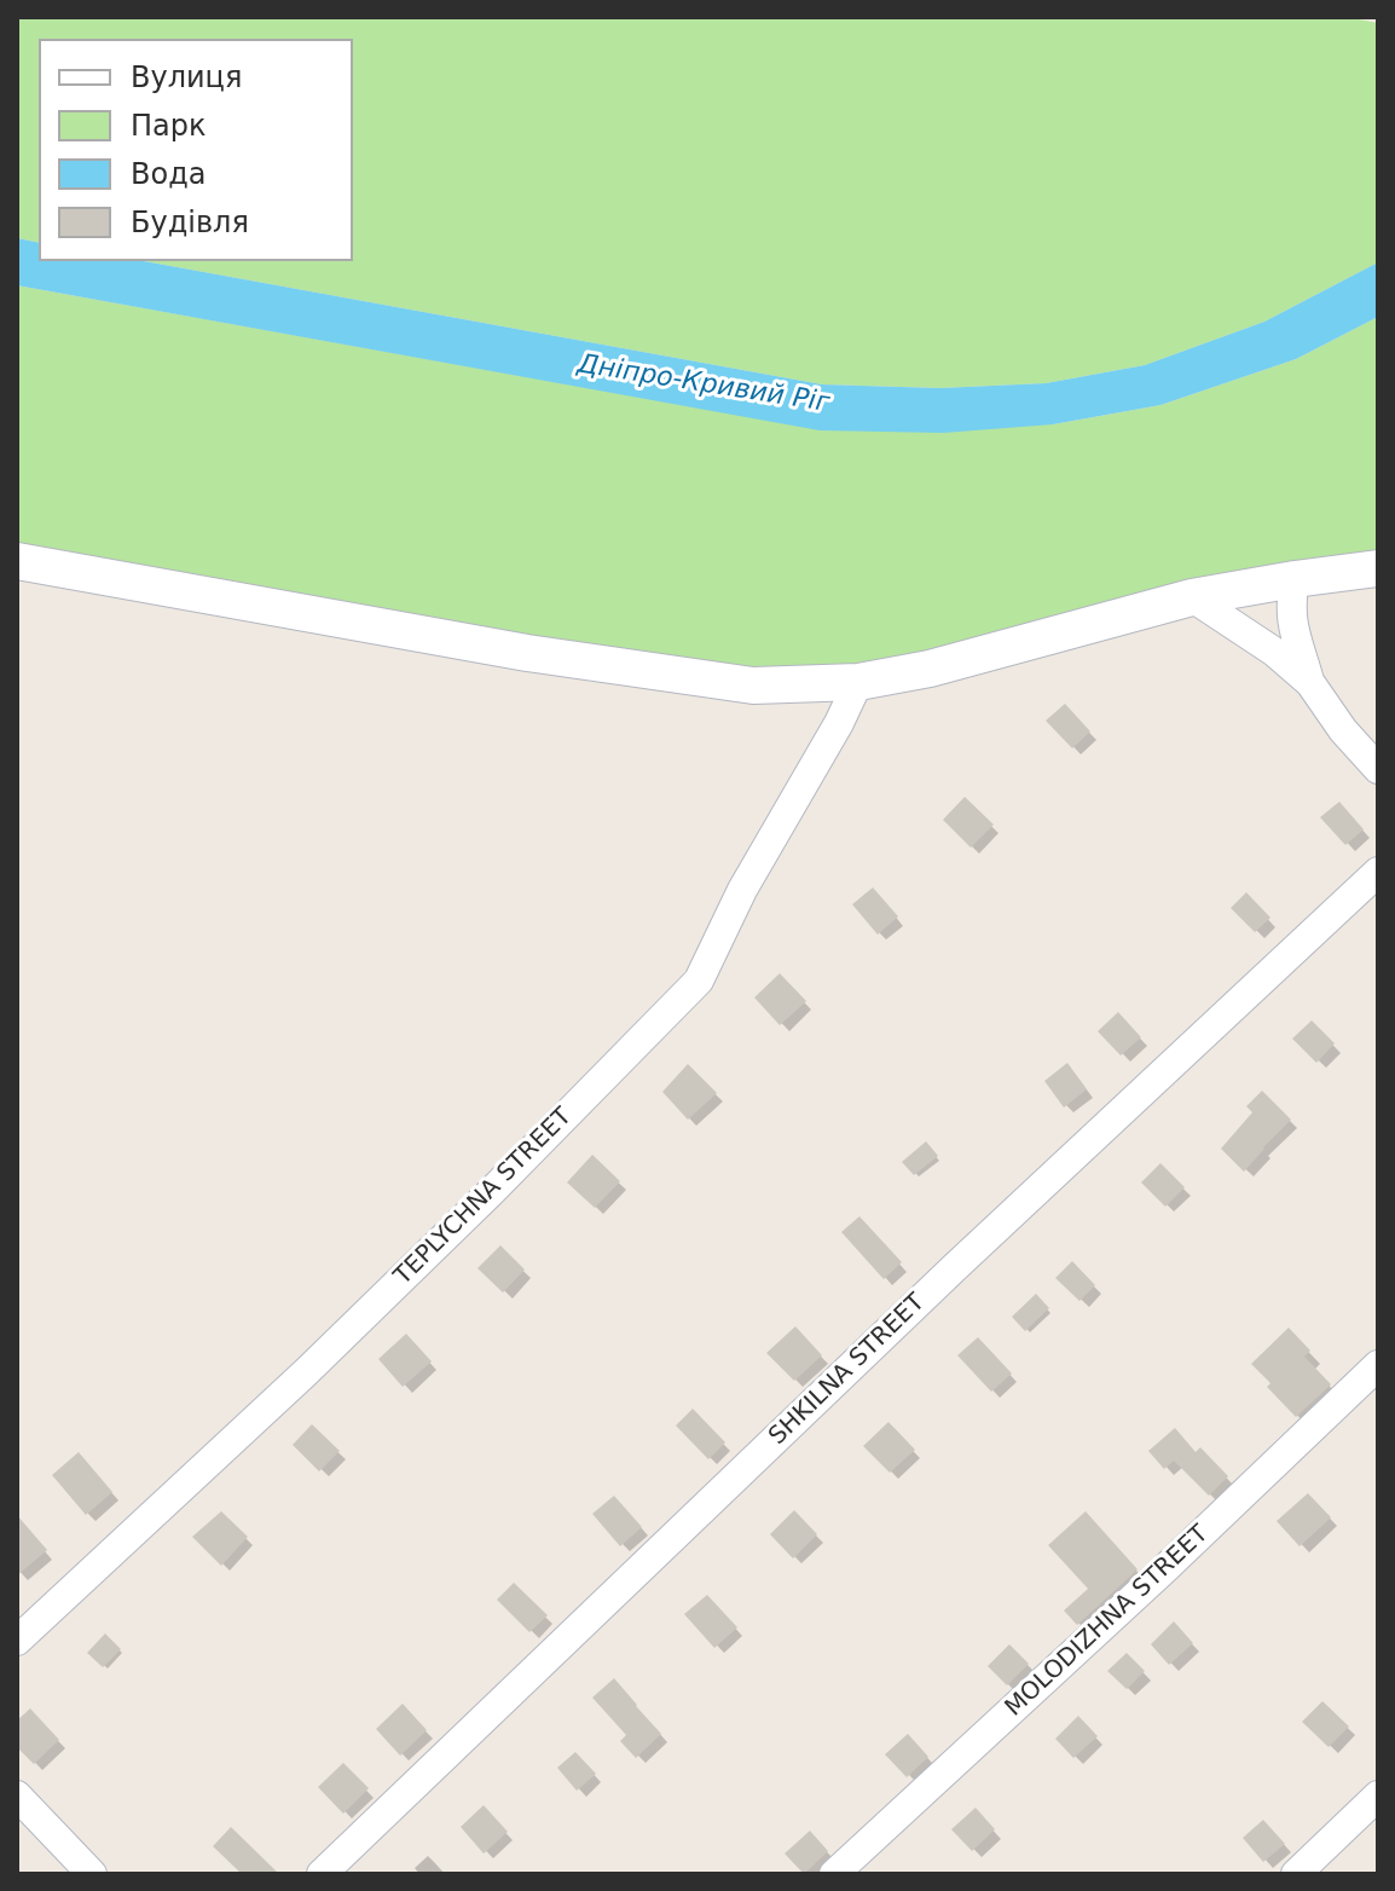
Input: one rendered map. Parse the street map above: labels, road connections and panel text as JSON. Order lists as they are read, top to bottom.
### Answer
{
  "streets": {
    "street": ["TEPLYCHNA STREET", "SHKILNA STREET", "MOLODIZHNA STREET"]
  },
  "water": ["Дніпро-Кривий Ріг"],
  "legend": [
    "Вулиця",
    "Парк",
    "Вода",
    "Будівля"
  ]
}
